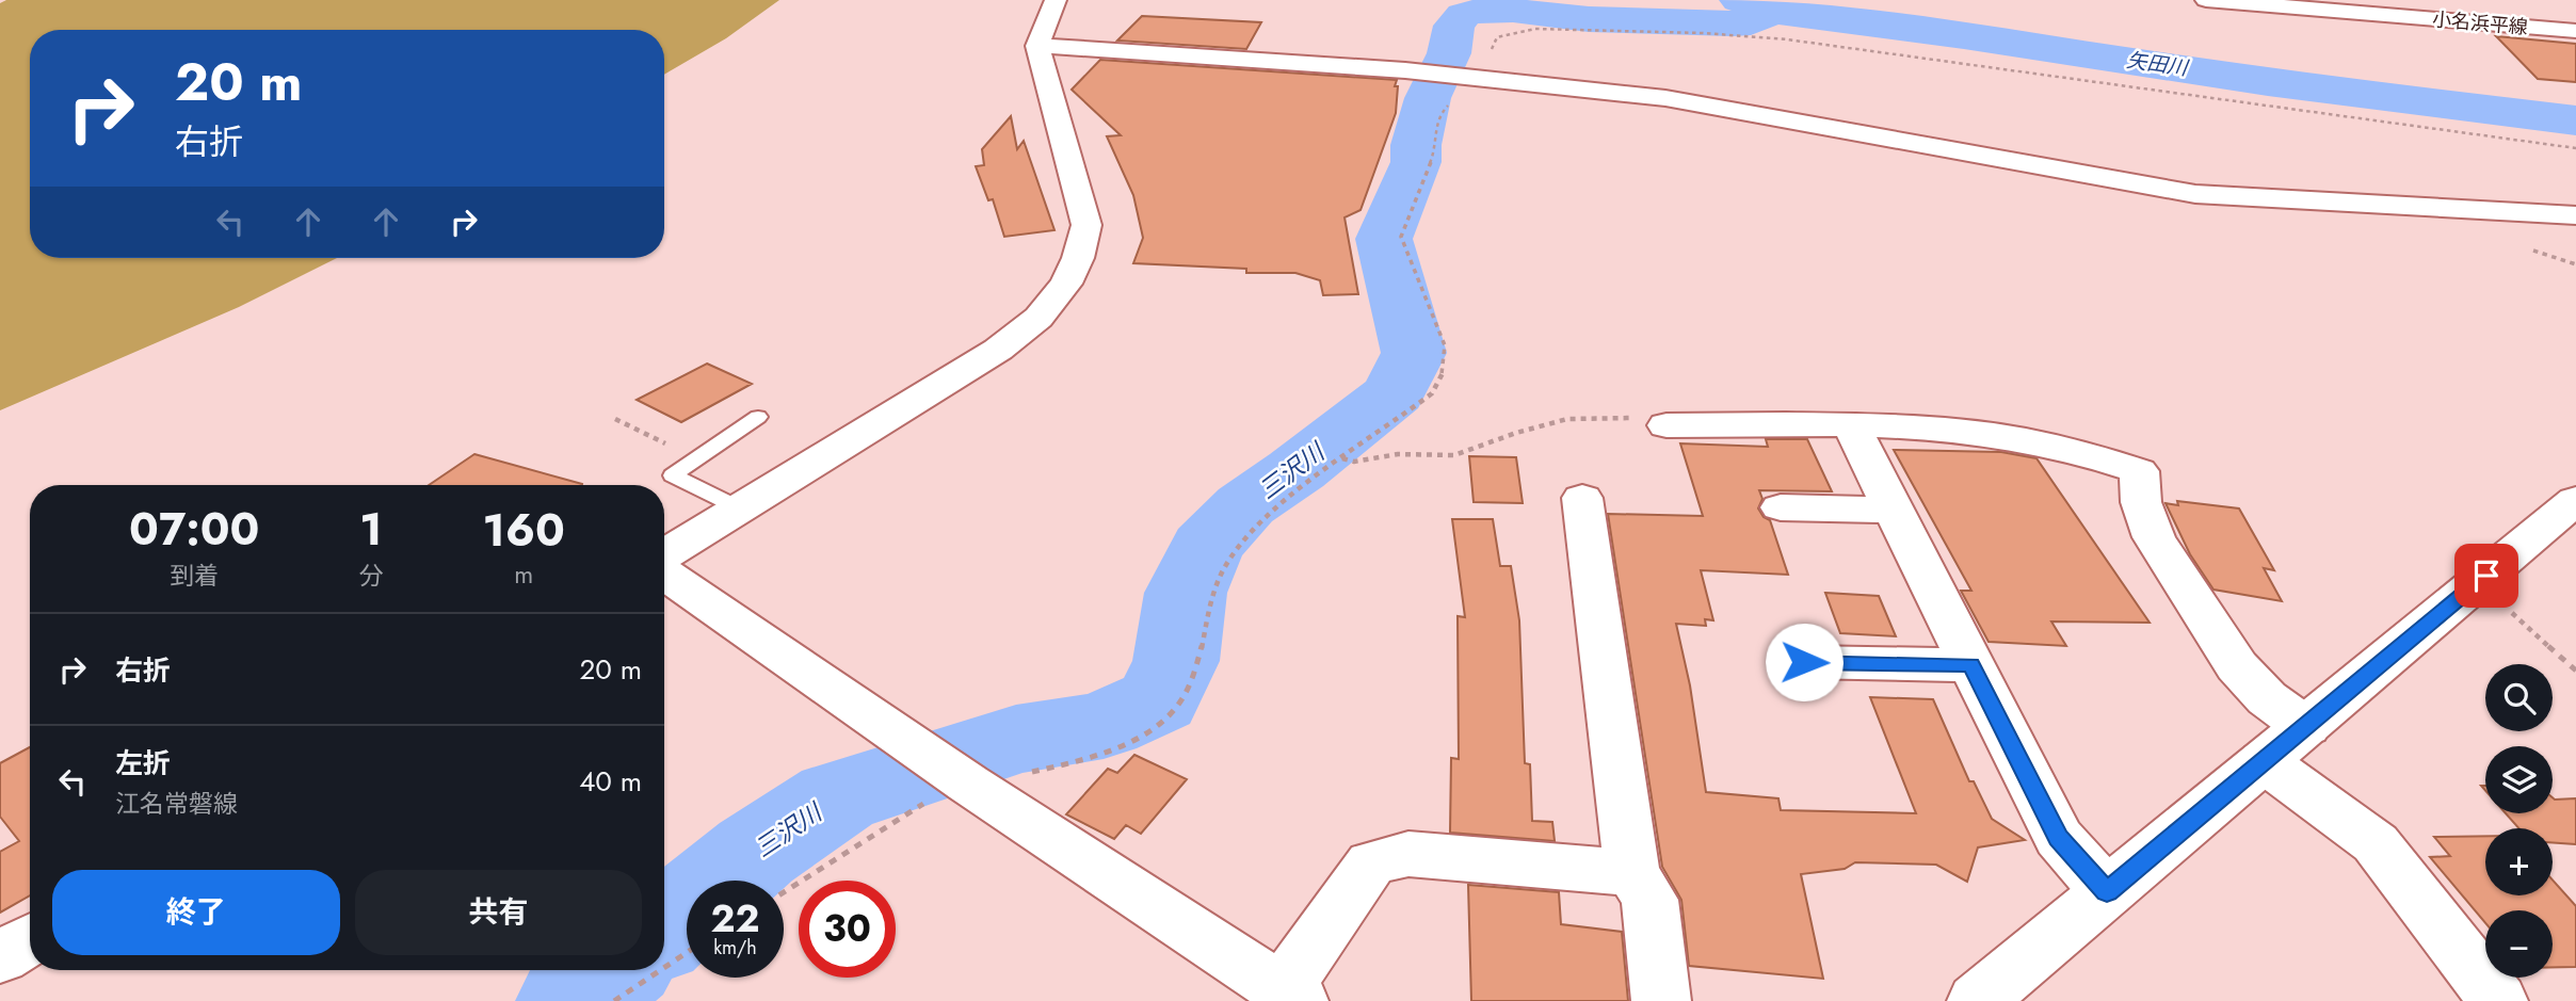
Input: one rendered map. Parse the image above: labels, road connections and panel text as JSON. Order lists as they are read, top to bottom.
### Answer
{
  "streets": {
    "street": ["小名浜平線"]
  },
  "water": ["矢田川", "三沢川"],
  "page": {
    "turn": ["20 m", "右折"],
    "eta": [
      "07:00",
      "到着",
      "1",
      "分",
      "160",
      "m"
    ],
    "list": [
      {
        "name": "右折",
        "value": "20 m"
      },
      {
        "name": "左折",
        "note": "江名常磐線",
        "value": "40 m"
      }
    ],
    "map_buttons": ["+", "−"],
    "buttons": ["終了", "共有"],
    "speed": "22 km/h",
    "limit": "30"
  }
}
